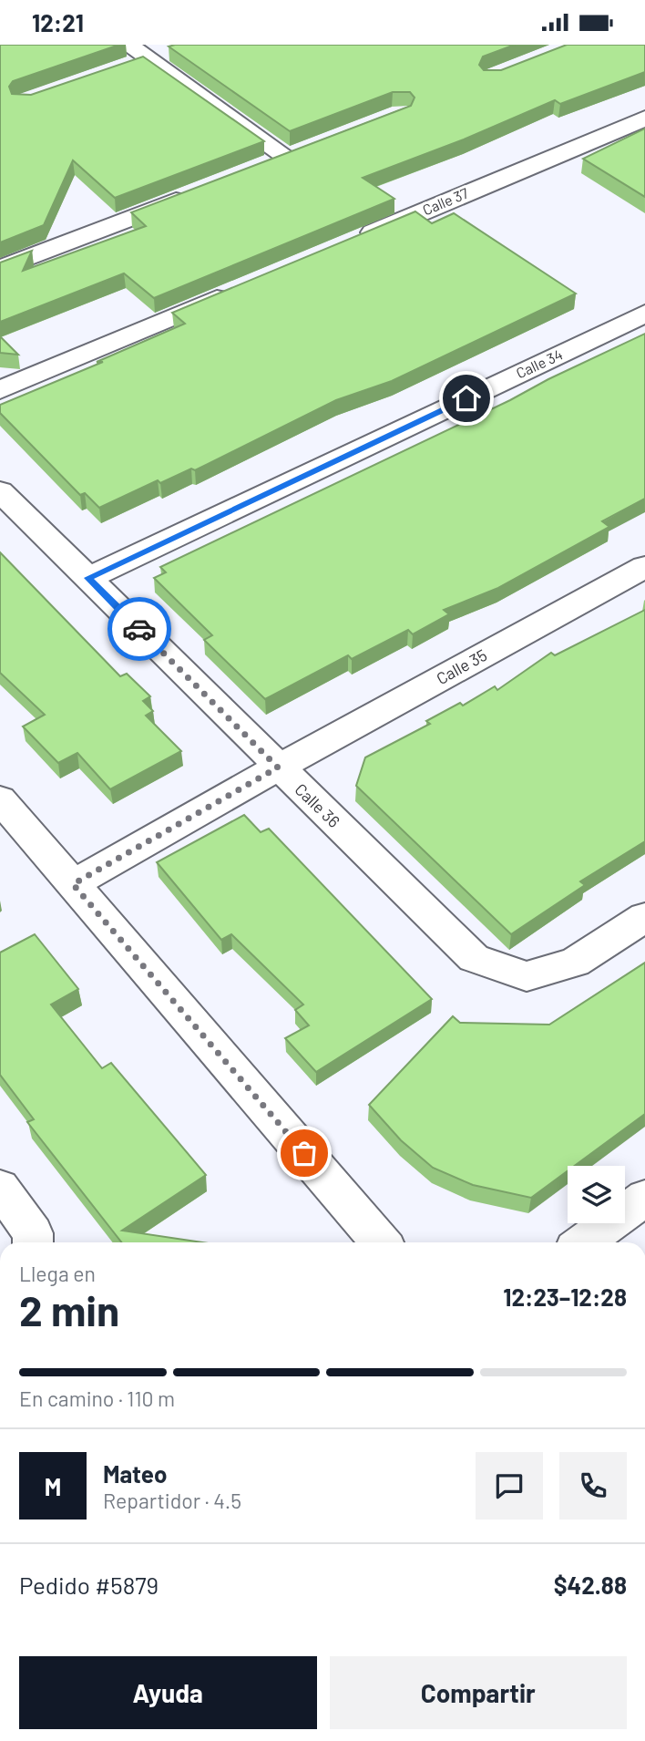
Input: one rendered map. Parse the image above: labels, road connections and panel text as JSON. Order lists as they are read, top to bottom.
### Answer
{
  "streets": {
    "street": [
      "Calle 37",
      "Calle 34",
      "Calle 35",
      "Calle 36"
    ]
  },
  "crossings": [
    ["Calle 34", "Calle 36"],
    ["Calle 35", "Calle 36"]
  ],
  "page": {
    "status": "12:21",
    "heading": ["2 min", "Llega en", "12:23–12:28"],
    "panel": [
      "Mateo",
      "Repartidor · 4.5",
      "Pedido #5879",
      "$42.88"
    ],
    "bar": "En camino · 110 m",
    "round": "M",
    "buttons": ["Ayuda", "Compartir"]
  }
}
